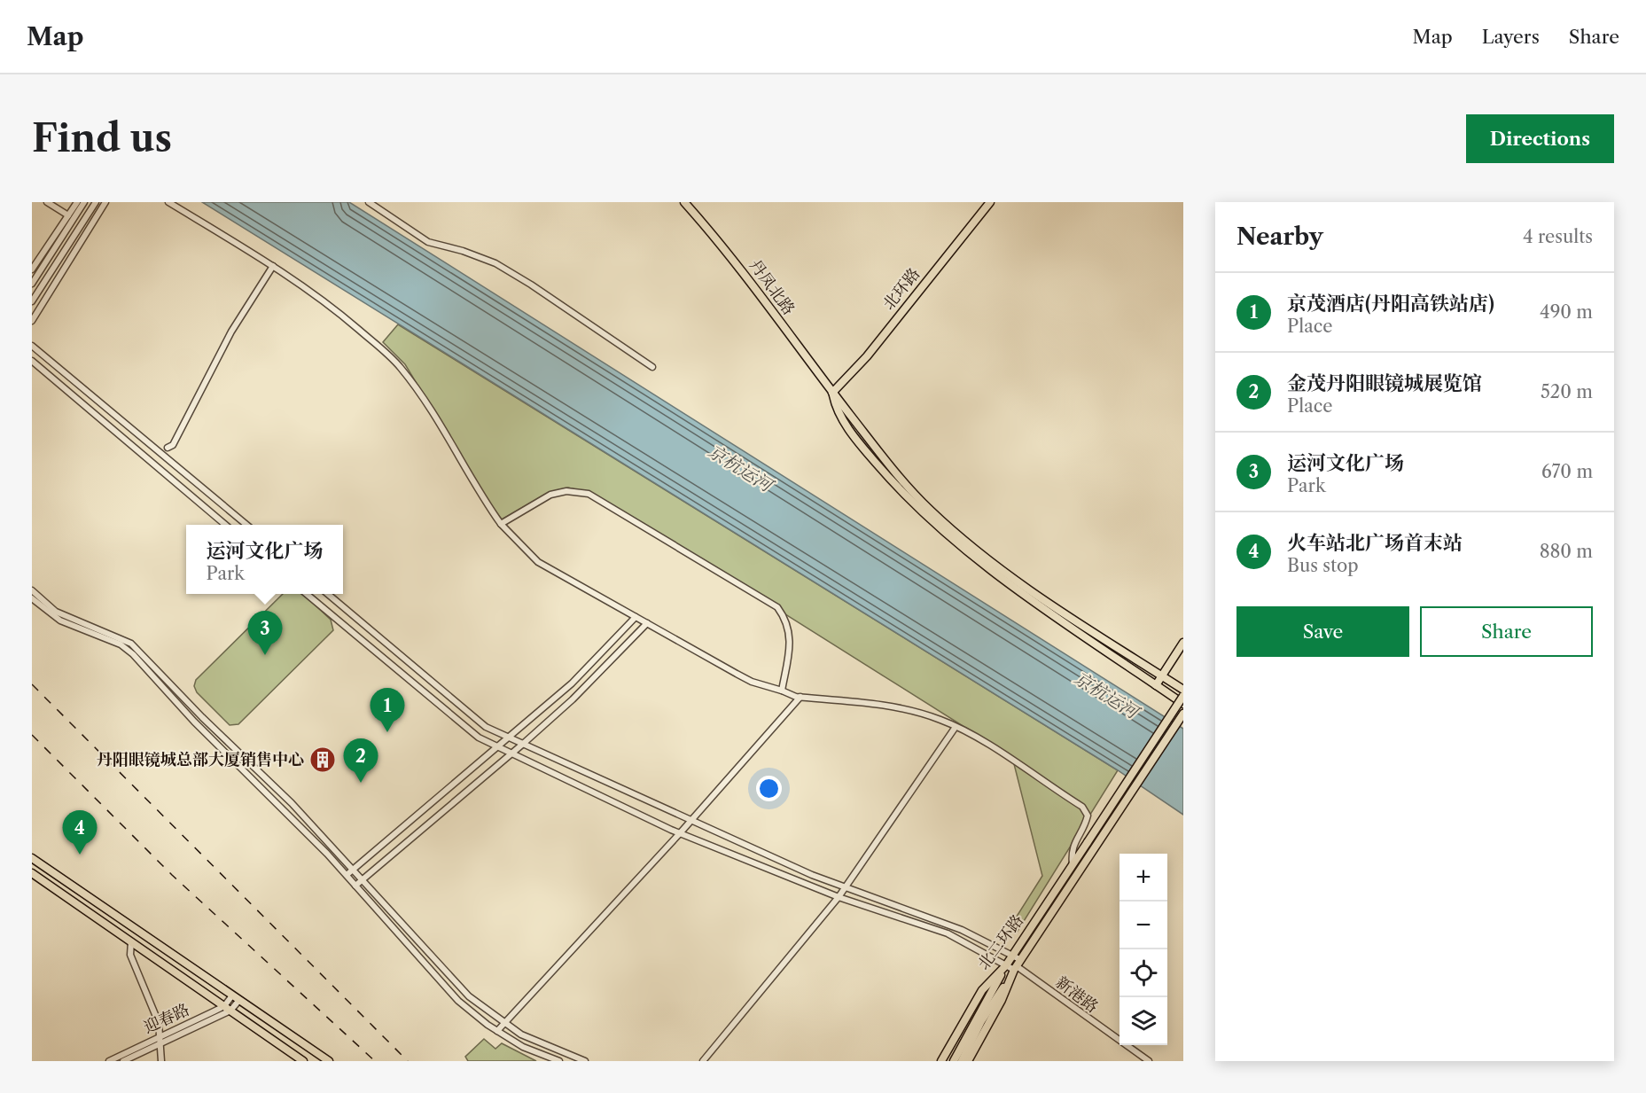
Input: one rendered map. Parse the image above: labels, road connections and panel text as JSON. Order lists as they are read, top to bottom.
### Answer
{
  "streets": {
    "main road": ["丹凤北路", "北环路", "北二环路"],
    "street": ["新港路", "迎春路"]
  },
  "crossings": [
    ["丹凤北路", "北环路"],
    ["北二环路", "新港路"]
  ],
  "water": ["京杭运河"],
  "places": {
    "building": ["丹阳眼镜城总部大厦销售中心"]
  },
  "page": {
    "header": "Map",
    "nav": ["Map", "Layers", "Share"],
    "buttons": [
      "Directions",
      ["Save", "Share"]
    ],
    "title": "Find us",
    "heading": ["Nearby", "4 results"],
    "list": [
      {
        "mark": "1",
        "name": "京茂酒店(丹阳高铁站店)",
        "note": "Place",
        "value": "490 m"
      },
      {
        "mark": "2",
        "name": "金茂丹阳眼镜城展览馆",
        "note": "Place",
        "value": "520 m"
      },
      {
        "mark": "3",
        "name": "运河文化广场",
        "note": "Park",
        "value": "670 m"
      },
      {
        "mark": "4",
        "name": "火车站北广场首末站",
        "note": "Bus stop",
        "value": "880 m"
      }
    ],
    "popup": ["运河文化广场", "Park"],
    "pins": [
      "3",
      "1",
      "2",
      "4"
    ],
    "map_buttons": ["+", "−"]
  }
}
